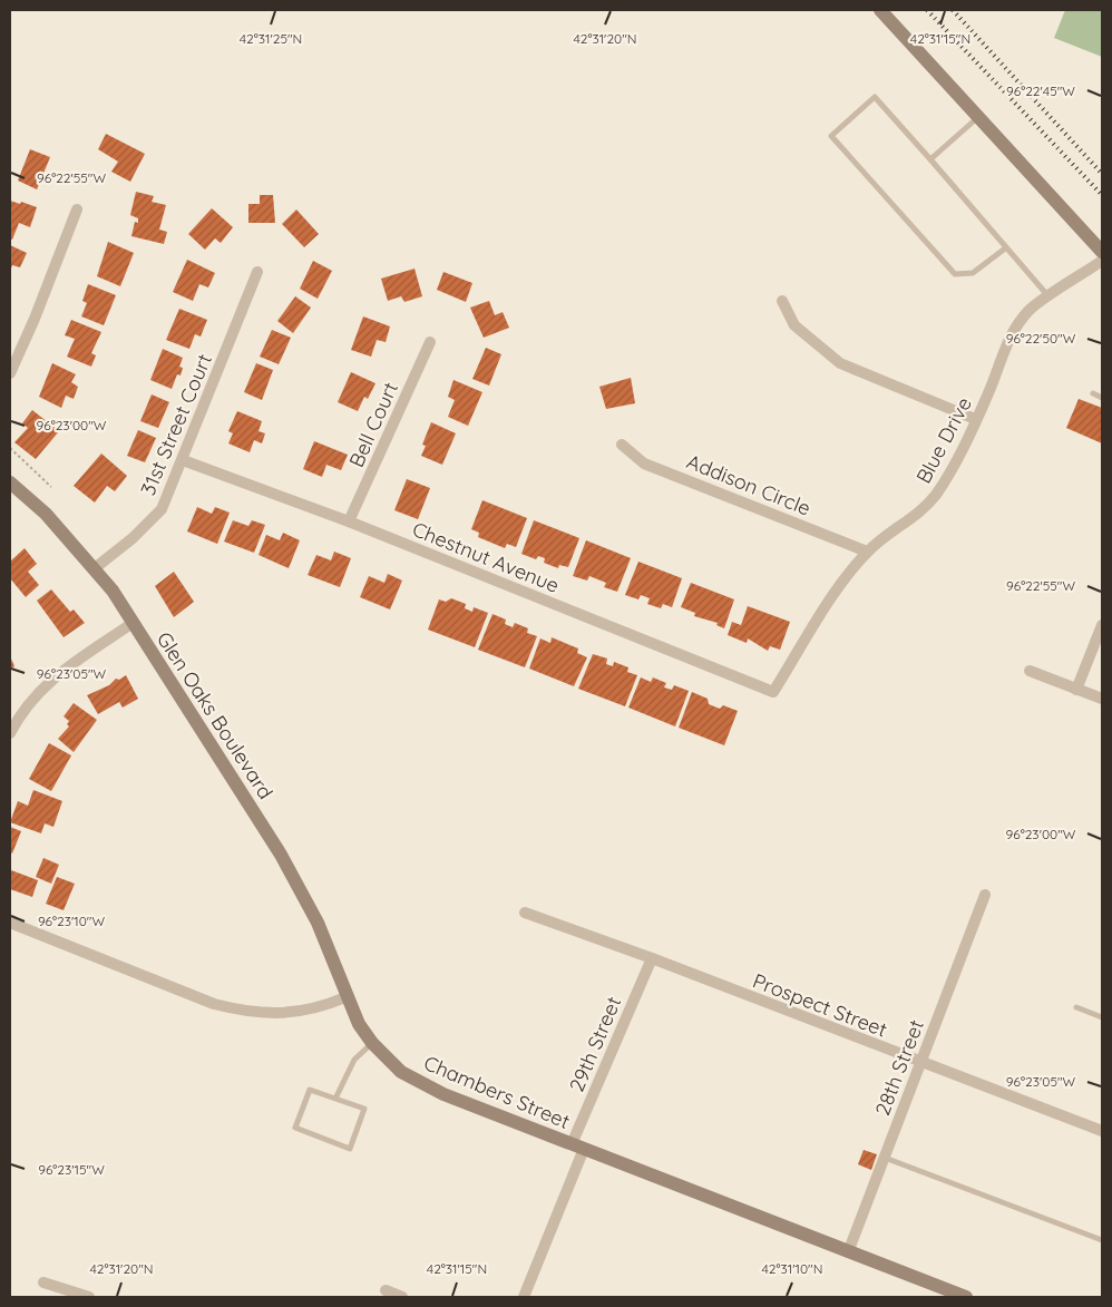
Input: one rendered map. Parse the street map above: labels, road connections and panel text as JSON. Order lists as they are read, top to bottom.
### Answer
{
  "streets": {
    "main road": ["Glen Oaks Boulevard", "Chambers Street"],
    "street": [
      "31st Street Court",
      "Bell Court",
      "Blue Drive",
      "Addison Circle",
      "Chestnut Avenue",
      "Prospect Street",
      "29th Street",
      "28th Street"
    ]
  },
  "crossings": [
    ["31st Street Court", "Chestnut Avenue"],
    ["31st Street Court", "Glen Oaks Boulevard"],
    ["Bell Court", "Chestnut Avenue"],
    ["Blue Drive", "Addison Circle"],
    ["Blue Drive", "Chestnut Avenue"],
    ["Glen Oaks Boulevard", "Chambers Street"],
    ["Prospect Street", "29th Street"],
    ["Prospect Street", "28th Street"],
    ["29th Street", "Chambers Street"],
    ["28th Street", "Chambers Street"]
  ],
  "coordinates": [
    "42°31'20\"N",
    "42°31'15\"N",
    "42°31'25\"N",
    "96°22'45\"W",
    "96°22'55\"W",
    "96°22'50\"W",
    "96°23'00\"W",
    "96°23'05\"W",
    "96°23'10\"W",
    "96°23'15\"W",
    "42°31'10\"N"
  ]
}
